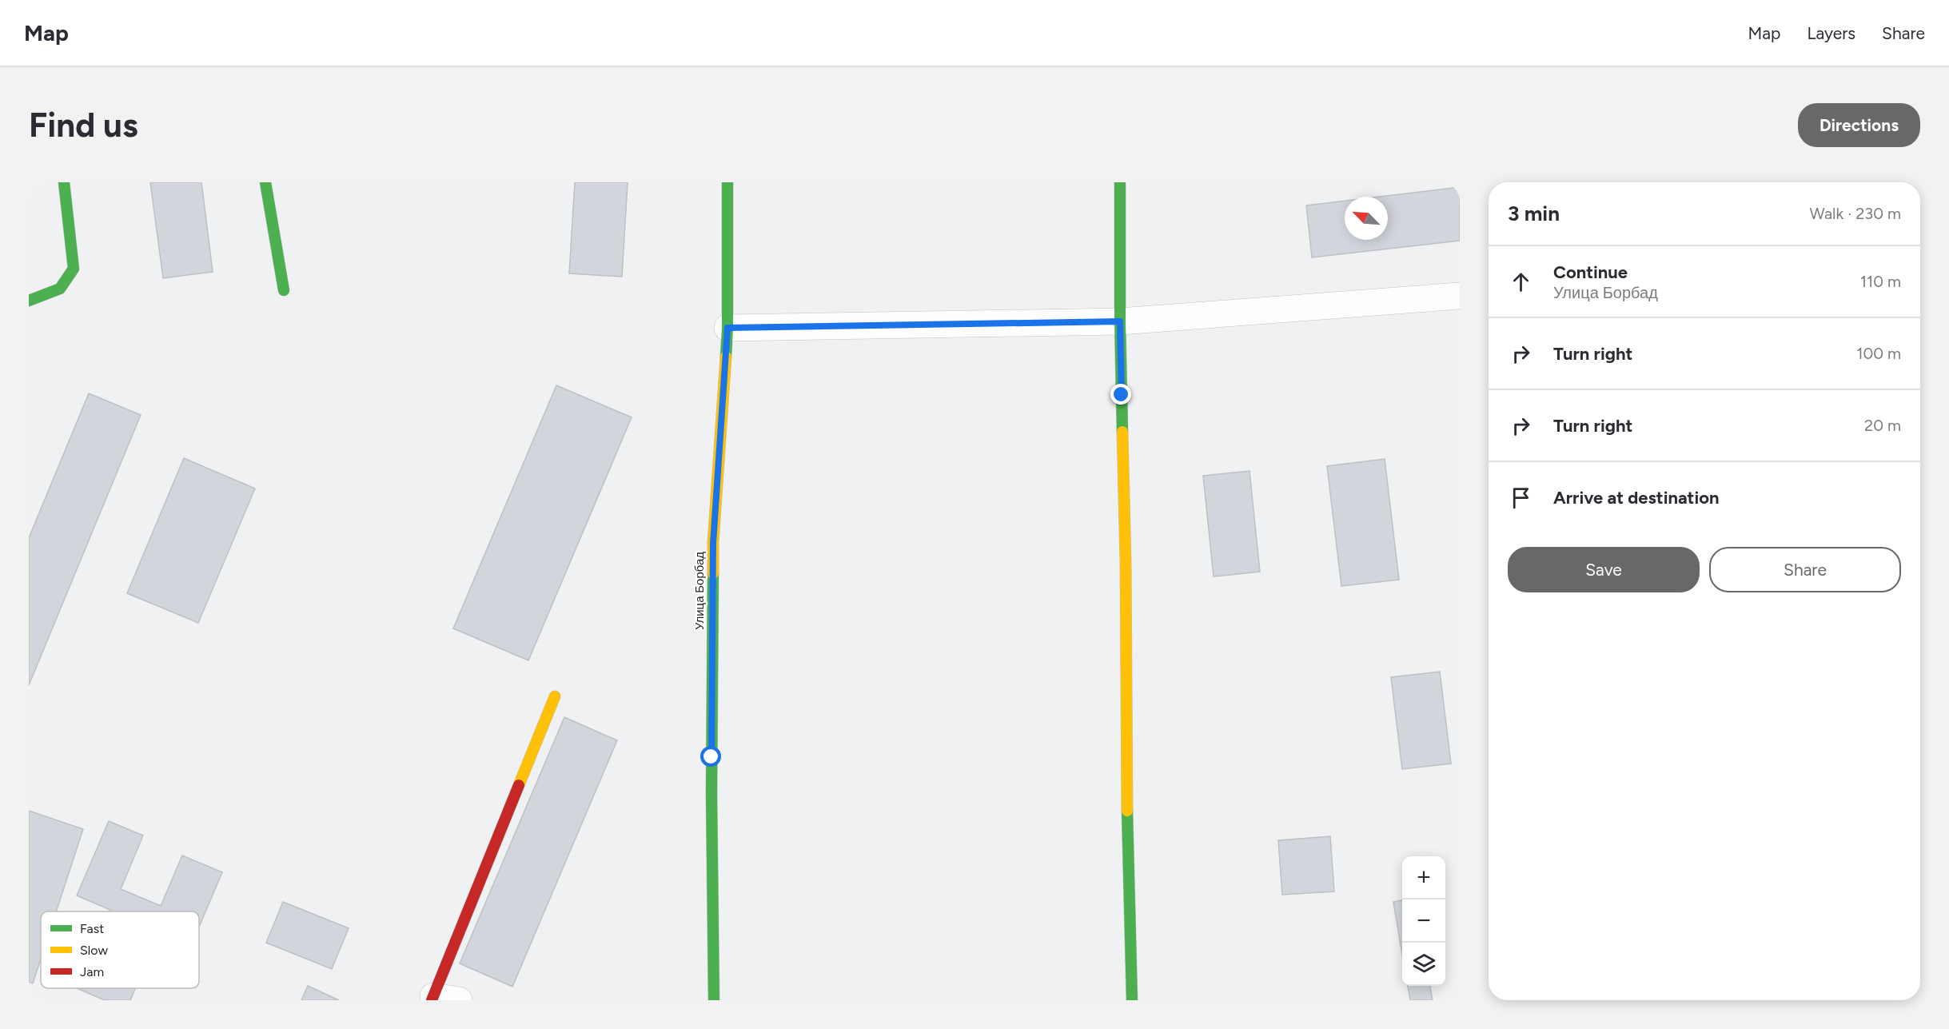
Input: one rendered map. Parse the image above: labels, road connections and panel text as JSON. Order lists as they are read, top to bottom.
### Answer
{
  "streets": {
    "street": ["Улица Борбад"]
  },
  "legend": ["Fast", "Slow", "Jam"],
  "north": "top left",
  "page": {
    "header": "Map",
    "nav": ["Map", "Layers", "Share"],
    "buttons": [
      "Directions",
      ["Save", "Share"]
    ],
    "title": "Find us",
    "heading": ["3 min", "Walk · 230 m"],
    "list": [
      ["Continue", "Улица Борбад", "110 m"],
      ["Turn right", "100 m"],
      ["Turn right", "20 m"],
      "Arrive at destination"
    ],
    "map_buttons": ["+", "−"]
  }
}
